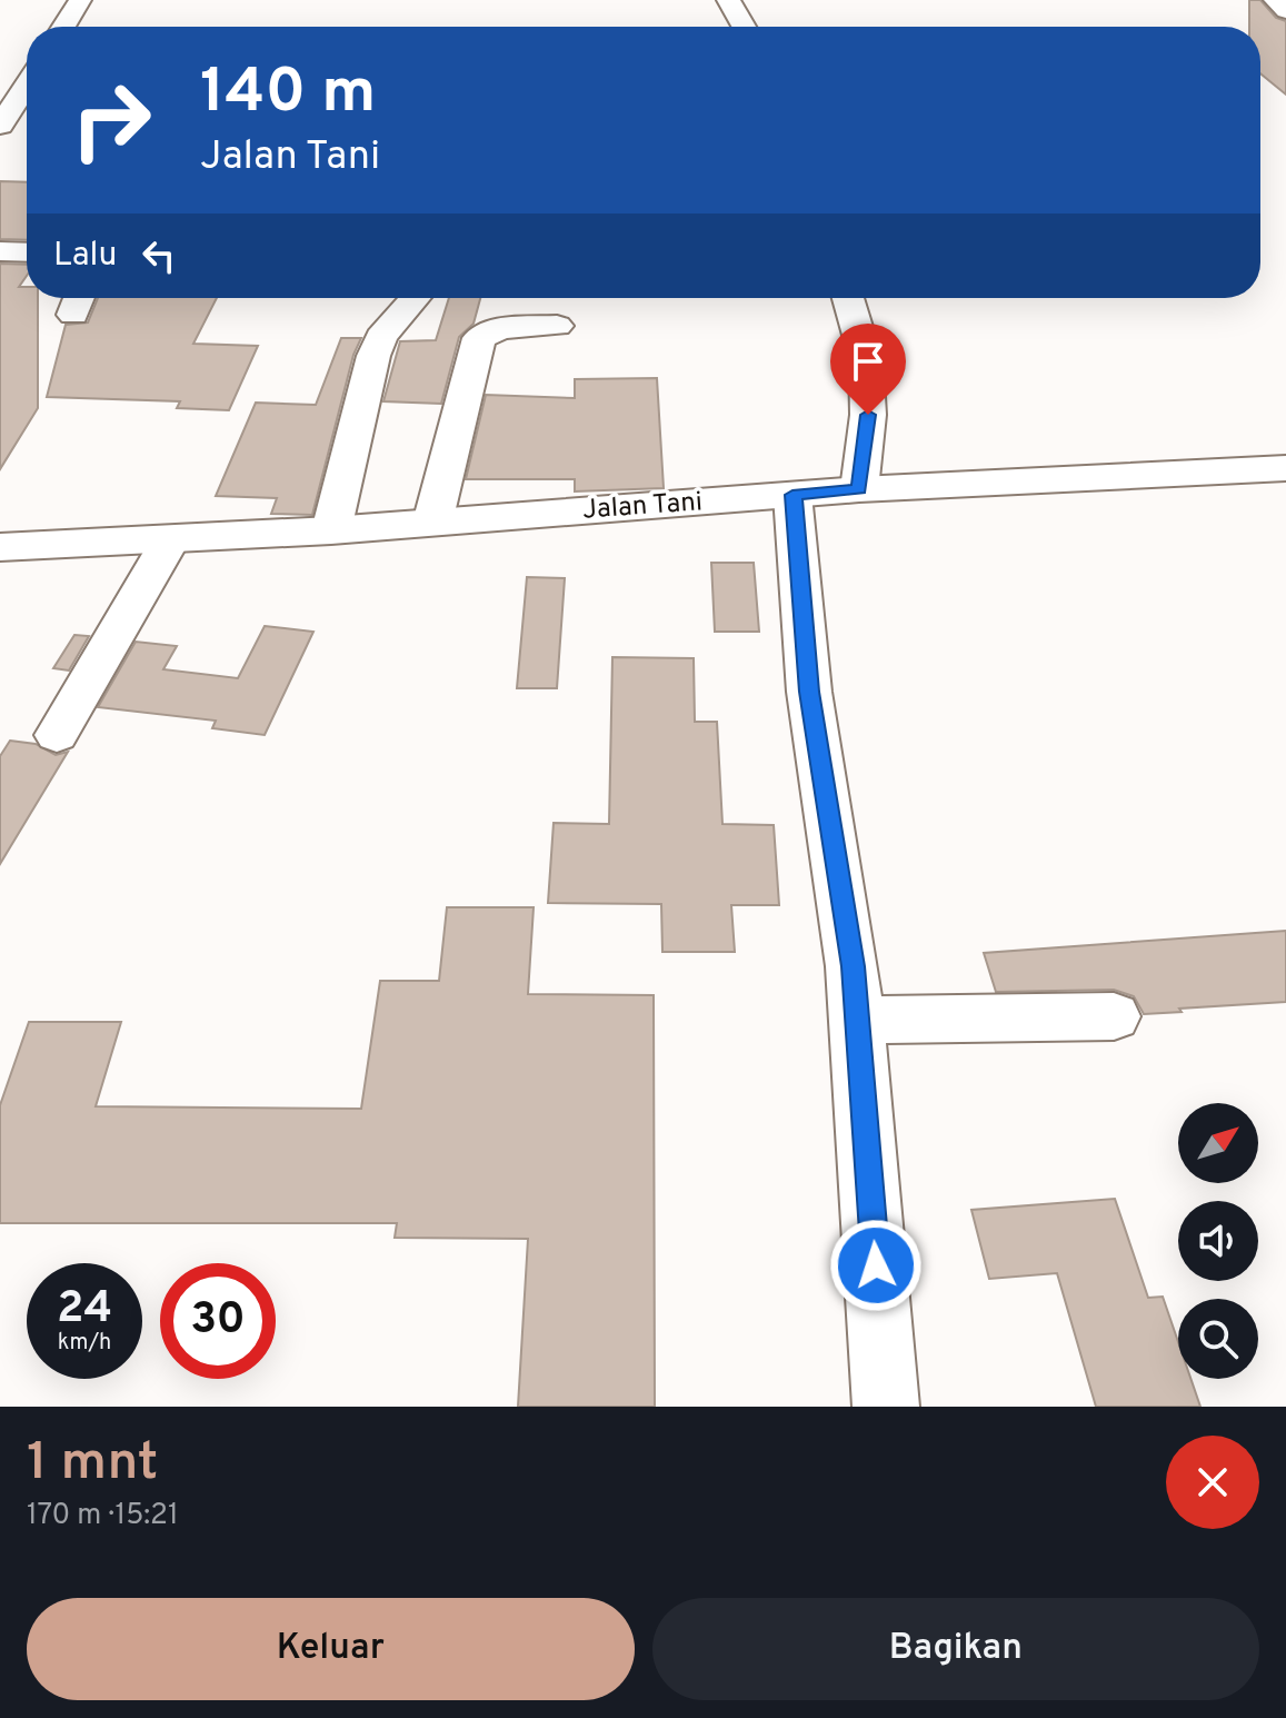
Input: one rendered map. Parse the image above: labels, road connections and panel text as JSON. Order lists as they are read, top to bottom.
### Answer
{
  "streets": {
    "highway": ["Jalan Tani"]
  },
  "north": "top right",
  "page": {
    "turn": ["140 m", "Jalan Tani"],
    "then": "Lalu",
    "speed": "24 km/h",
    "limit": "30",
    "heading": ["1 mnt", "170 m · 15:21"],
    "buttons": ["Keluar", "Bagikan"]
  }
}
